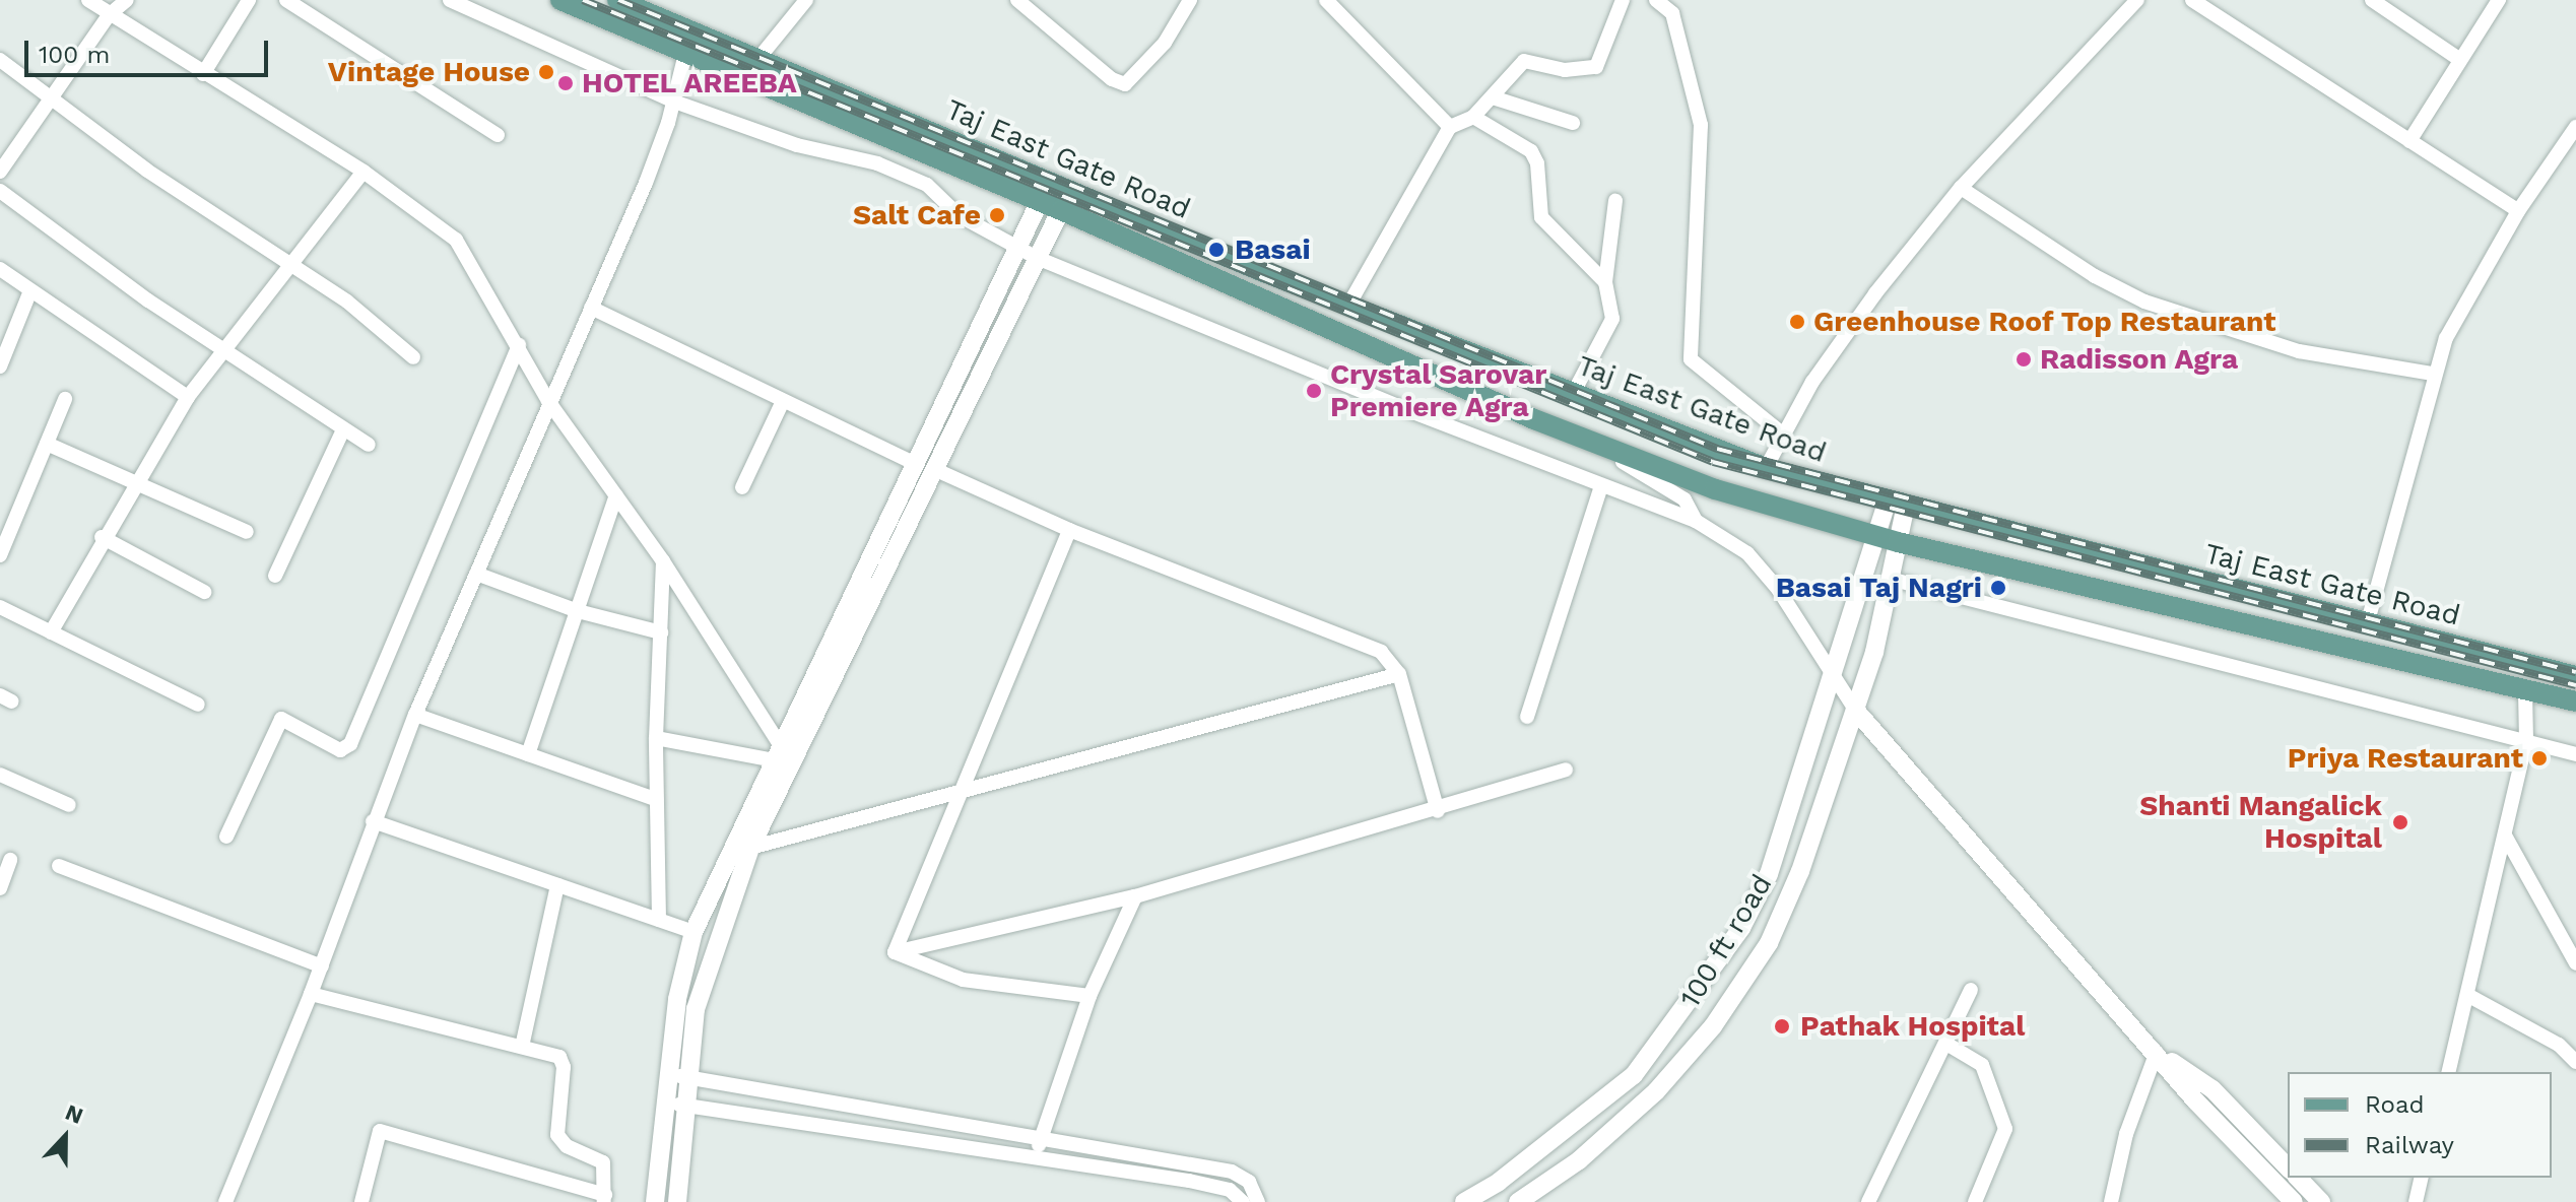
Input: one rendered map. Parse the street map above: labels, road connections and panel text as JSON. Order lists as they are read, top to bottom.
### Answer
{
  "streets": {
    "main road": ["Taj East Gate Road"],
    "street": ["100 ft road"]
  },
  "crossings": [
    ["Taj East Gate Road", "100 ft road"]
  ],
  "places": [
    "Vintage House",
    "HOTEL AREEBA",
    "Salt Cafe",
    "Basai",
    "Greenhouse Roof Top Restaurant",
    "Radisson Agra",
    "Crystal Sarovar Premiere Agra",
    "Basai Taj Nagri",
    "Priya Restaurant",
    "Shanti Mangalick Hospital",
    "Pathak Hospital"
  ],
  "legend": ["Road", "Railway"],
  "scale_bar": "100 m",
  "north": "top"
}
